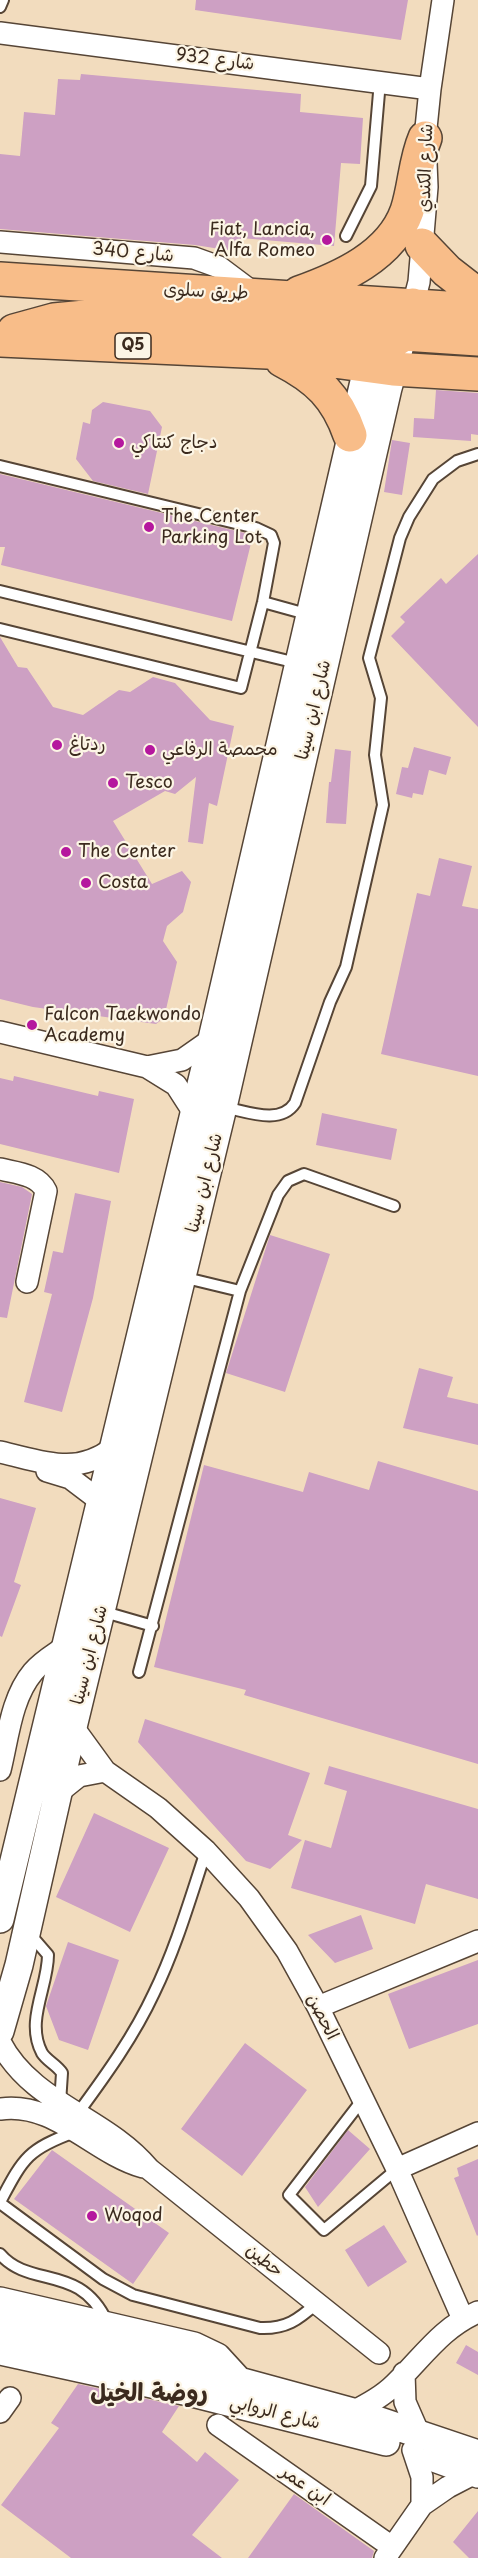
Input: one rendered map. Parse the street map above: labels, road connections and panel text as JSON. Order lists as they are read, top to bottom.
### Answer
{
  "streets": {
    "main road": ["طريق سلوى", "Q5"],
    "street": [
      "شارع 932",
      "شارع الكندي",
      "شارع 340",
      "شارع ابن سينا",
      "الحصن",
      "حطين",
      "شارع الروابي",
      "ابن عمر"
    ]
  },
  "crossings": [
    ["شارع 932", "شارع الكندي"],
    ["شارع الكندي", "طريق سلوى"],
    ["شارع 340", "طريق سلوى"],
    ["Q5", "شارع ابن سينا"],
    ["شارع ابن سينا", "الحصن"]
  ],
  "districts": ["روضة الخيل"],
  "places": [
    "Fiat, Lancia, Alfa Romeo",
    "دجاج كنتاكي",
    "The Center Parking Lot",
    "ردتاغ",
    "محمصة الرفاعي",
    "Tesco",
    "The Center",
    "Costa",
    "Falcon Taekwondo Academy",
    "Woqod"
  ]
}
